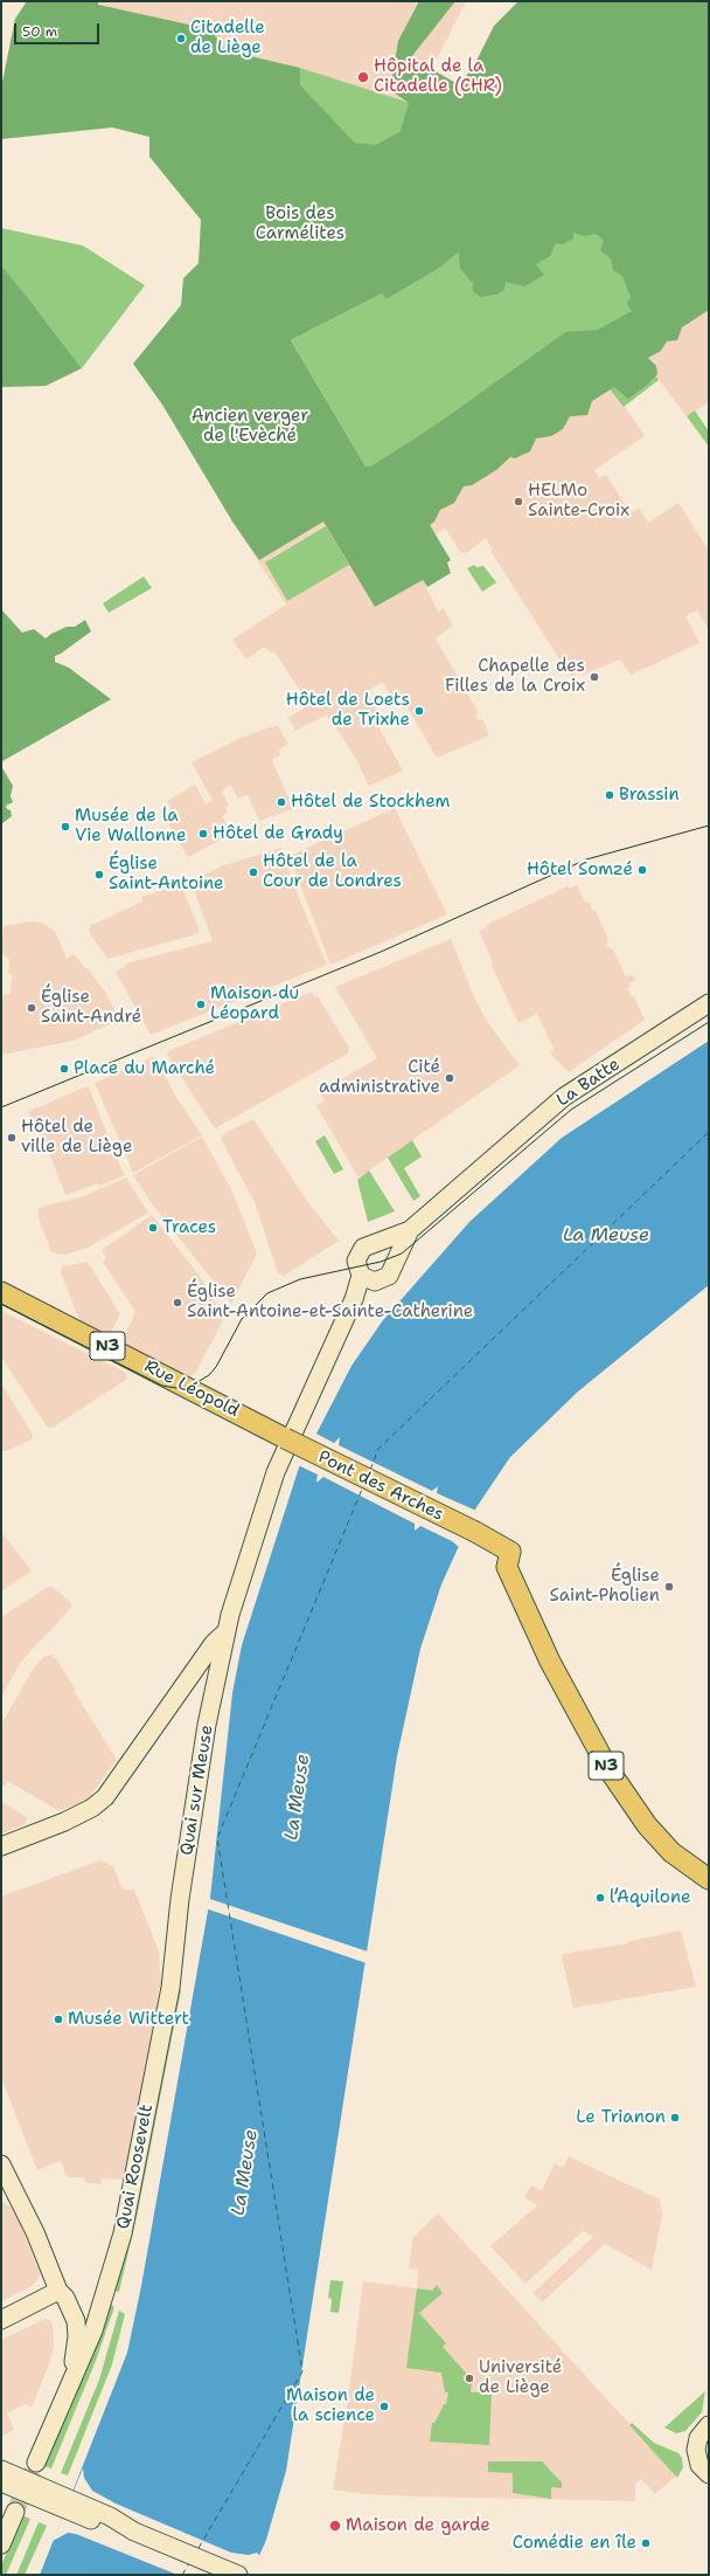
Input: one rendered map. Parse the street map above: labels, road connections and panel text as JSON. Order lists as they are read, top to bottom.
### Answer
{
  "streets": {
    "main road": [
      "La Batte",
      "N3",
      "Rue Léopold",
      "Pont des Arches",
      "Quai sur Meuse",
      "Quai Roosevelt"
    ]
  },
  "crossings": [
    ["Rue Léopold", "Pont des Arches"],
    ["Rue Léopold", "Quai sur Meuse"],
    ["Pont des Arches", "Quai sur Meuse"],
    ["Quai sur Meuse", "Quai Roosevelt"]
  ],
  "water": ["La Meuse"],
  "parks": ["Bois des Carmélites", "Ancien verger de l'Evèché"],
  "places": [
    "Citadelle de Liège",
    "Hôpital de la Citadelle (CHR)",
    "HELMo Sainte-Croix",
    "Chapelle des Filles de la Croix",
    "Hôtel de Loets de Trixhe",
    "Brassin",
    "Hôtel de Stockhem",
    "Musée de la Vie Wallonne",
    "Hôtel de Grady",
    "Hôtel Somzé",
    "Hôtel de la Cour de Londres",
    "Église Saint-Antoine",
    "Maison du Léopard",
    "Église Saint-André",
    "Place du Marché",
    "Cité administrative",
    "Hôtel de ville de Liège",
    "Traces",
    "Église Saint-Antoine-et-Sainte-Catherine",
    "Église Saint-Pholien",
    "l’Aquilone",
    "Musée Wittert",
    "Le Trianon",
    "Université de Liège",
    "Maison de la science",
    "Maison de garde",
    "Comédie en île"
  ],
  "scale_bar": "50 m"
}
